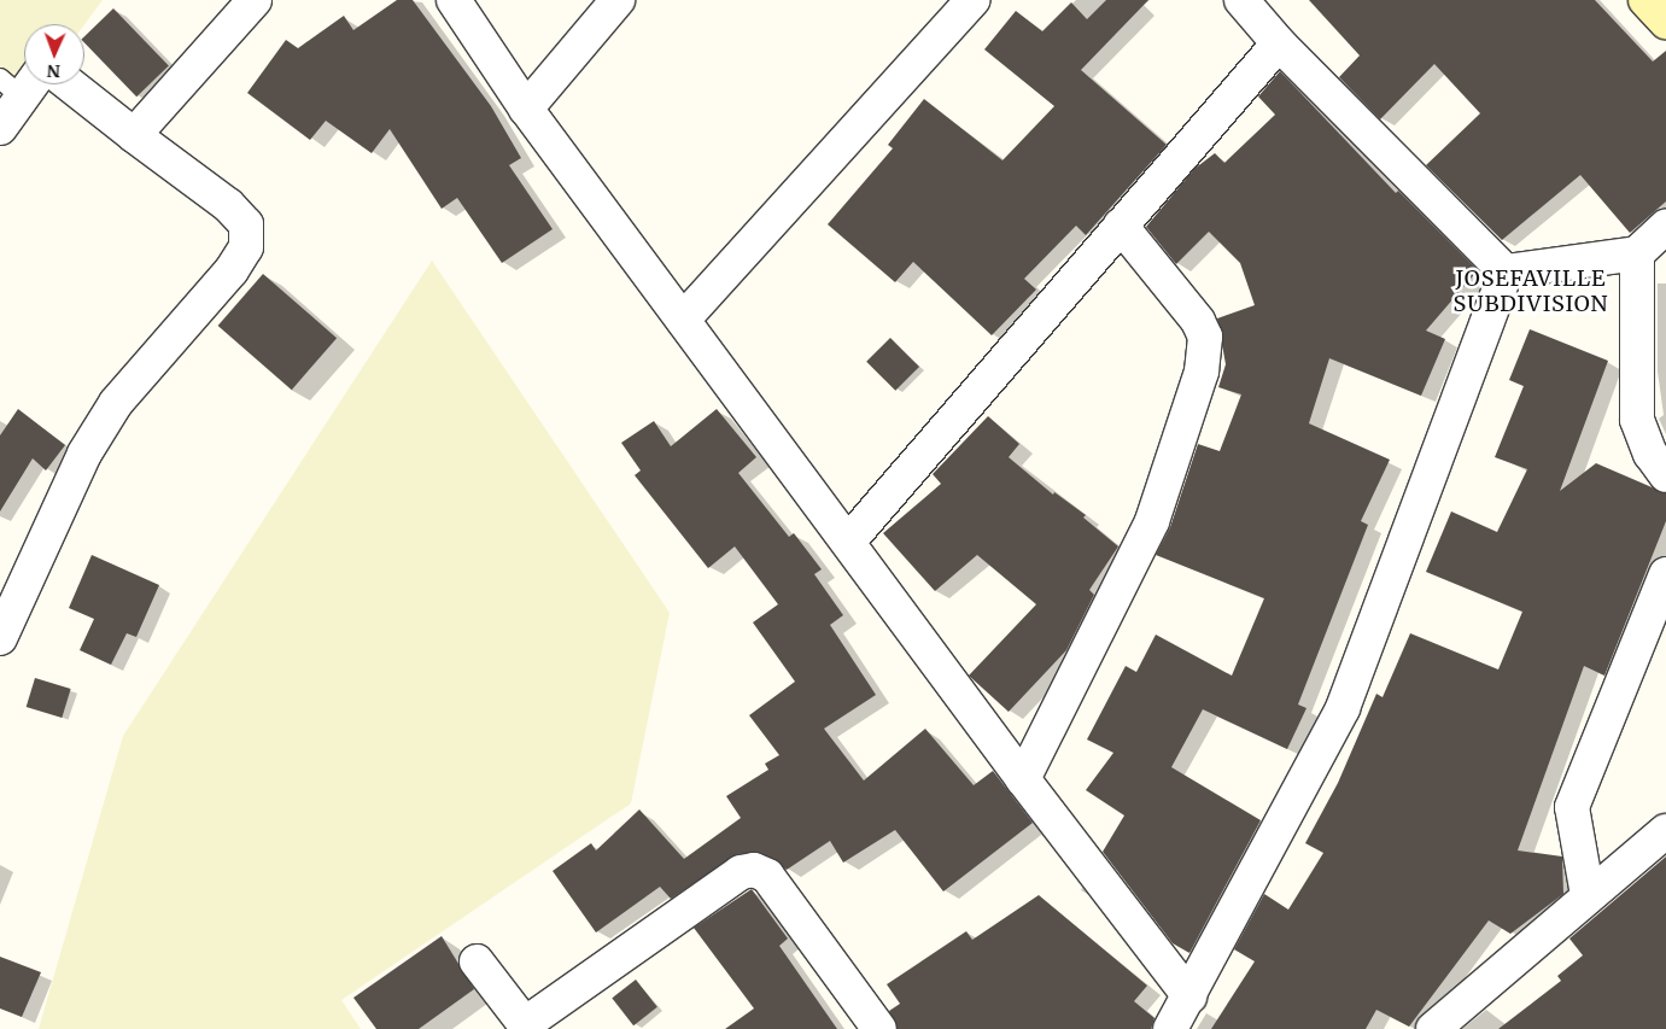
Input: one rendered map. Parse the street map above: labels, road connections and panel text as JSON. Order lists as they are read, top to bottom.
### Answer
{
  "districts": ["JOSEFAVILLE SUBDIVISION"],
  "north": "bottom"
}
